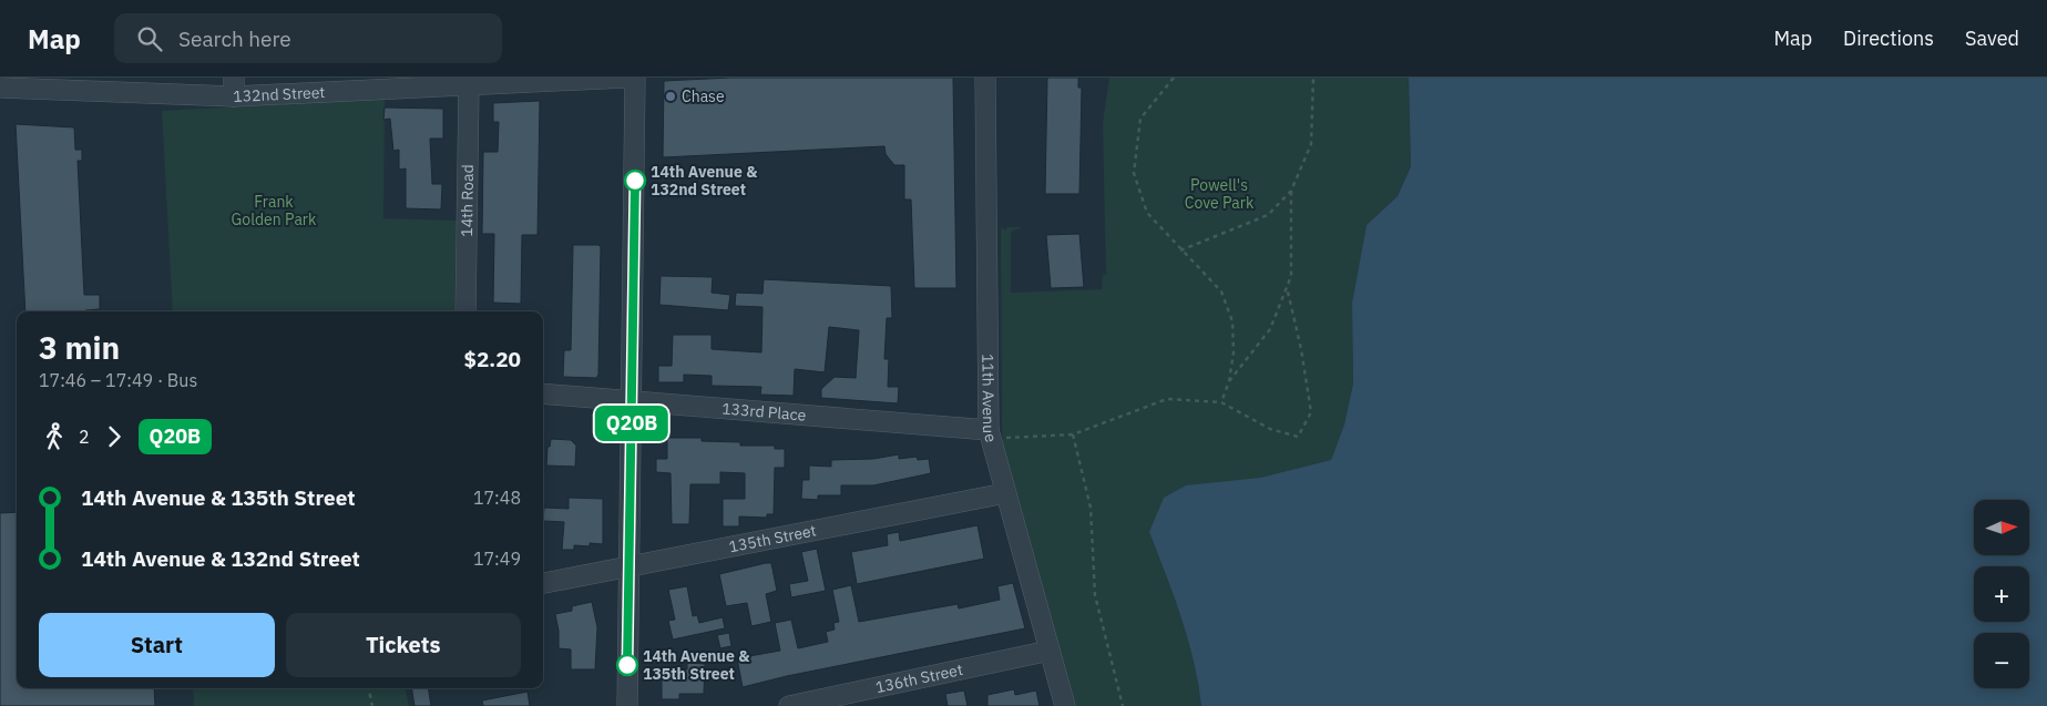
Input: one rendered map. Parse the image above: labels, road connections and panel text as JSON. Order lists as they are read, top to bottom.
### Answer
{
  "streets": {
    "street": [
      "132nd Street",
      "14th Road",
      "11th Avenue",
      "133rd Place",
      "135th Street",
      "136th Street"
    ]
  },
  "crossings": [
    ["132nd Street", "14th Road"],
    ["11th Avenue", "133rd Place"],
    ["11th Avenue", "135th Street"],
    ["11th Avenue", "136th Street"]
  ],
  "parks": ["Powell's Cove Park", "Frank Golden Park"],
  "places": ["Chase", "14th Avenue & 132nd Street", "14th Avenue & 135th Street"],
  "lines": ["bus line Q20B"],
  "north": "right",
  "page": {
    "header": "Map",
    "search": "Search here",
    "nav": ["Map", "Directions", "Saved"],
    "on_map": "Q20B",
    "heading": ["3 min", "17:46 – 17:49 · Bus", "$2.20"],
    "legs": ["2", "Q20B"],
    "list": [
      {
        "name": "14th Avenue & 135th Street",
        "value": "17:48"
      },
      {
        "name": "14th Avenue & 132nd Street",
        "value": "17:49"
      }
    ],
    "map_buttons": ["+", "−"],
    "buttons": ["Start", "Tickets"]
  }
}
